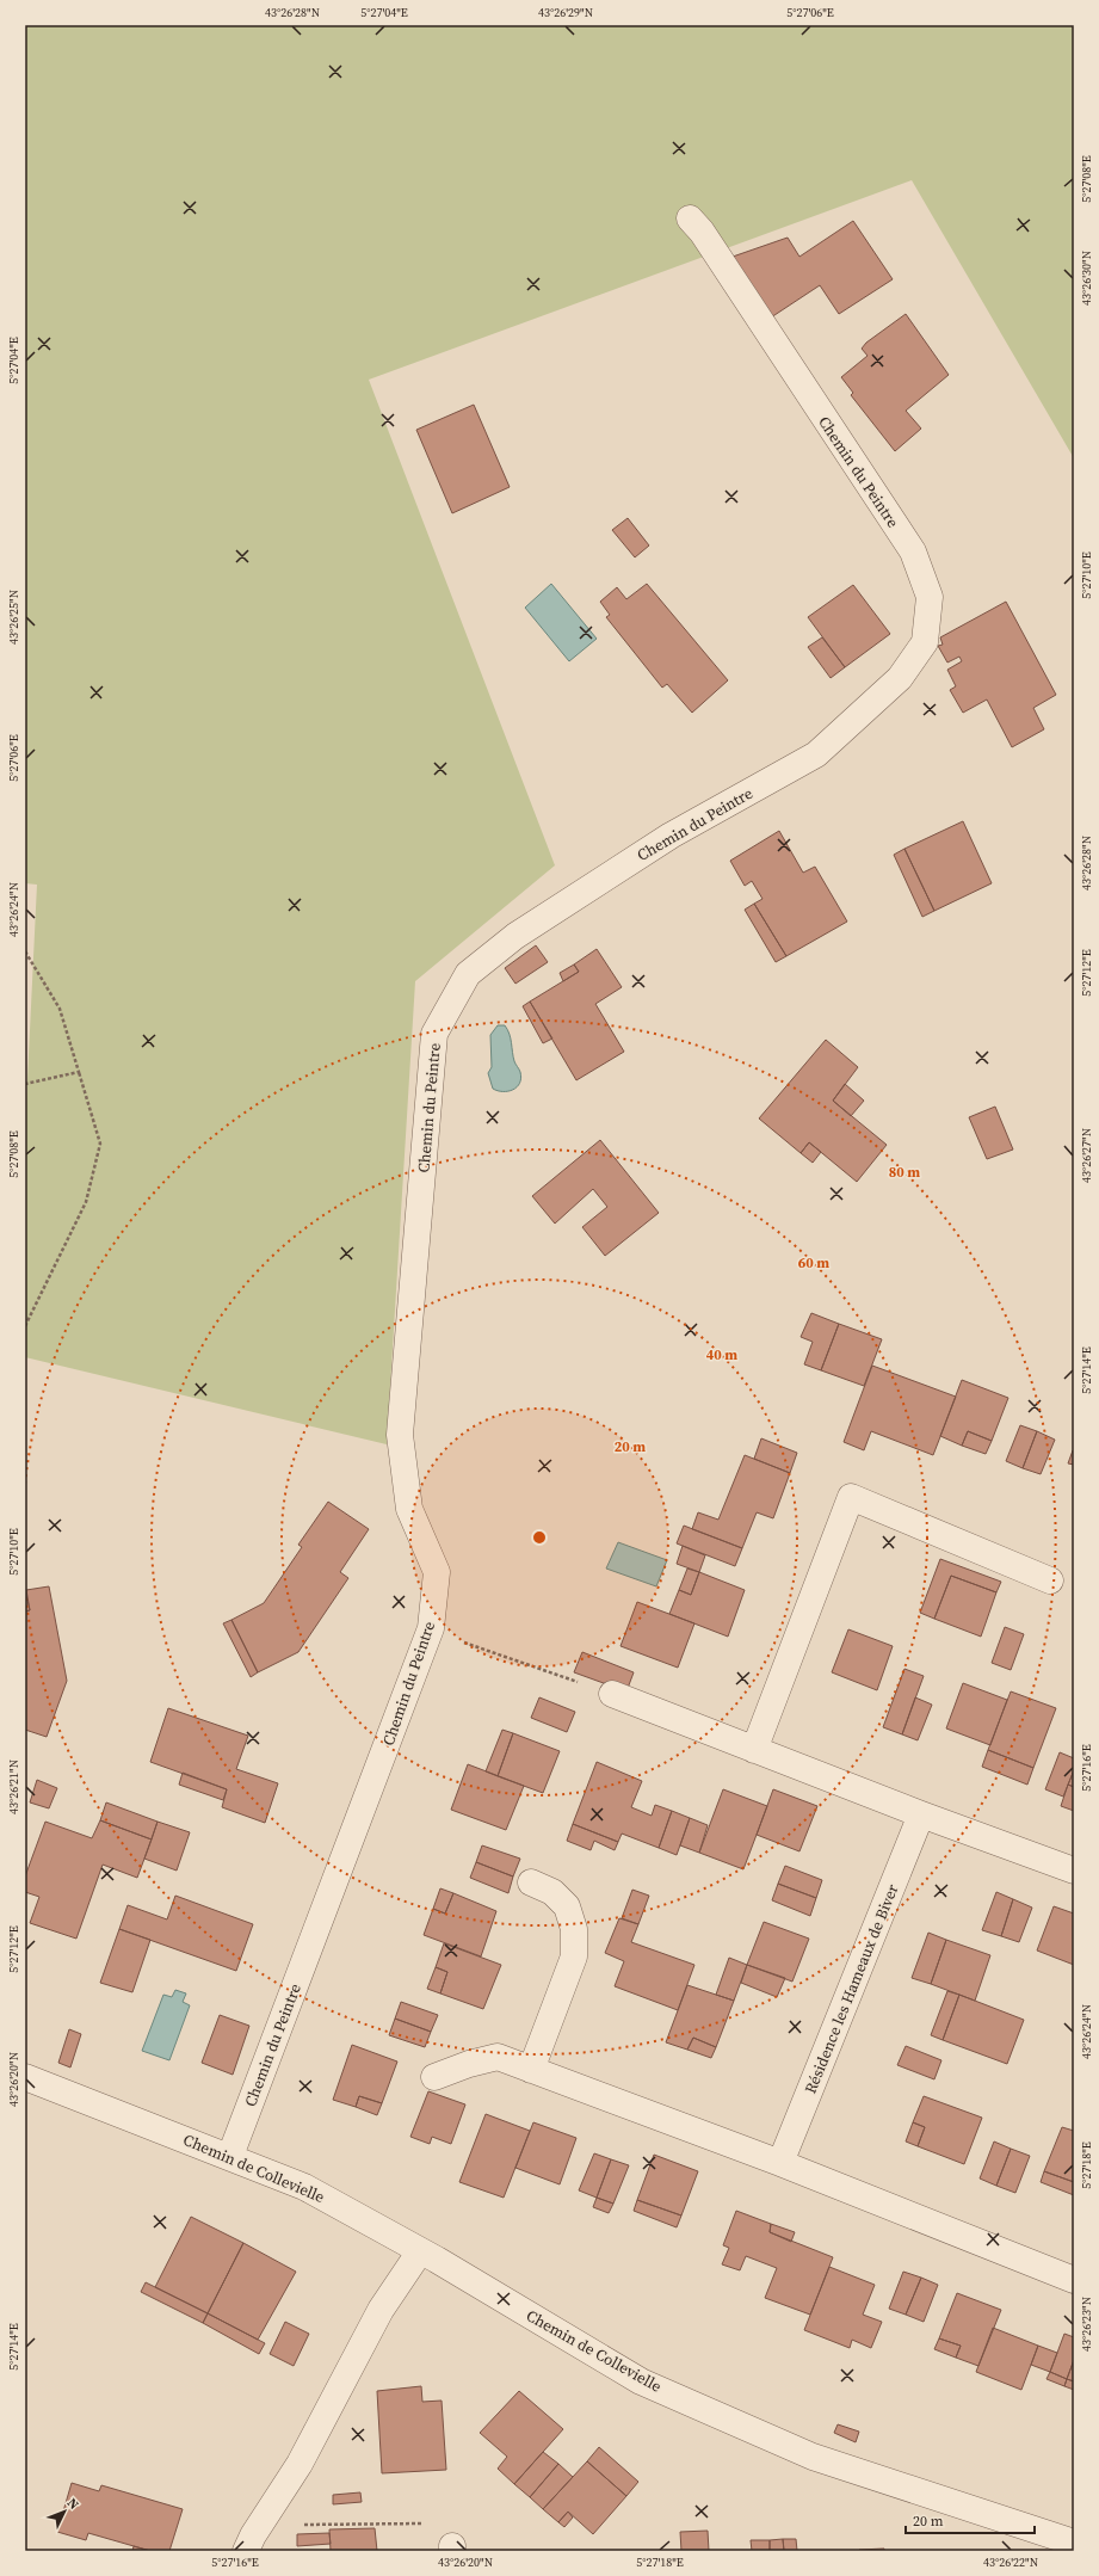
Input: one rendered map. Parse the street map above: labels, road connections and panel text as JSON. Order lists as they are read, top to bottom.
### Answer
{
  "streets": {
    "street": ["Chemin du Peintre", "Résidence les Hameaux de Biver", "Chemin de Collevielle"]
  },
  "crossings": [
    ["Chemin du Peintre", "Chemin de Collevielle"]
  ],
  "scale_bar": "20 m",
  "north": "top right",
  "coordinates": [
    "43°26'28\"N",
    "5°27'04\"E",
    "43°26'29\"N",
    "5°27'06\"E",
    "5°27'08\"E",
    "43°26'30\"N",
    "5°27'10\"E",
    "43°26'25\"N",
    "43°26'24\"N",
    "5°27'12\"E",
    "43°26'27\"N",
    "5°27'14\"E",
    "5°27'16\"E",
    "43°26'21\"N",
    "43°26'20\"N",
    "5°27'18\"E",
    "43°26'23\"N",
    "43°26'22\"N"
  ],
  "rings": [
    "80 m",
    "60 m",
    "40 m",
    "20 m"
  ]
}
